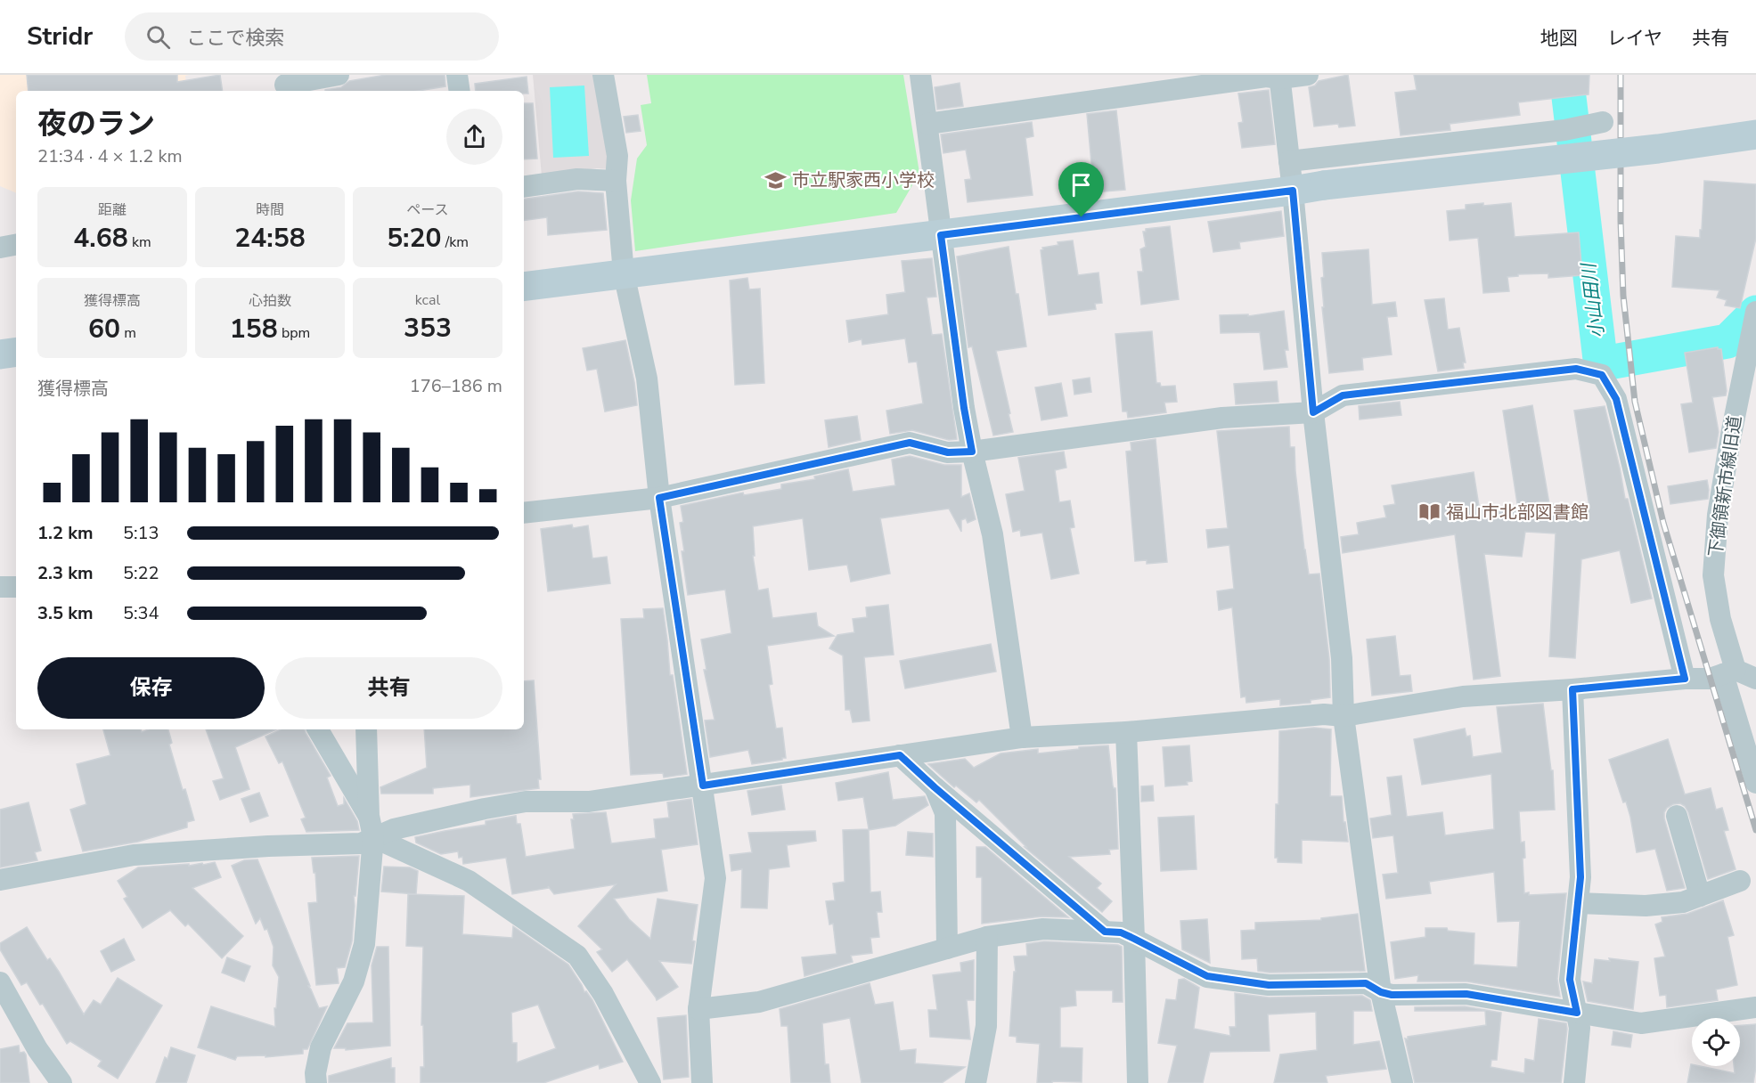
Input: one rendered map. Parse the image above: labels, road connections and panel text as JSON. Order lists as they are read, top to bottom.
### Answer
{
  "streets": {
    "street": ["下御領新市線旧道"]
  },
  "water": ["小山田川"],
  "places": {
    "school or university": ["市立駅家西小学校"],
    "library": ["福山市北部図書館"]
  },
  "page": {
    "header": "Stridr",
    "search": "ここで検索",
    "nav": ["地図", "レイヤ", "共有"],
    "heading": ["夜のラン", "21:34 · 4 × 1.2 km"],
    "stats": [
      ["距離", "4.68 km"],
      ["時間", "24:58"],
      ["ペース", "5:20 /km"],
      ["獲得標高", "60 m"],
      ["心拍数", "158 bpm"],
      ["kcal", "353"]
    ],
    "chart": ["獲得標高", "176–186 m"],
    "list": [
      {
        "name": "1.2 km",
        "note": "5:13"
      },
      {
        "name": "2.3 km",
        "note": "5:22"
      },
      {
        "name": "3.5 km",
        "note": "5:34"
      }
    ],
    "buttons": ["保存", "共有"]
  }
}
